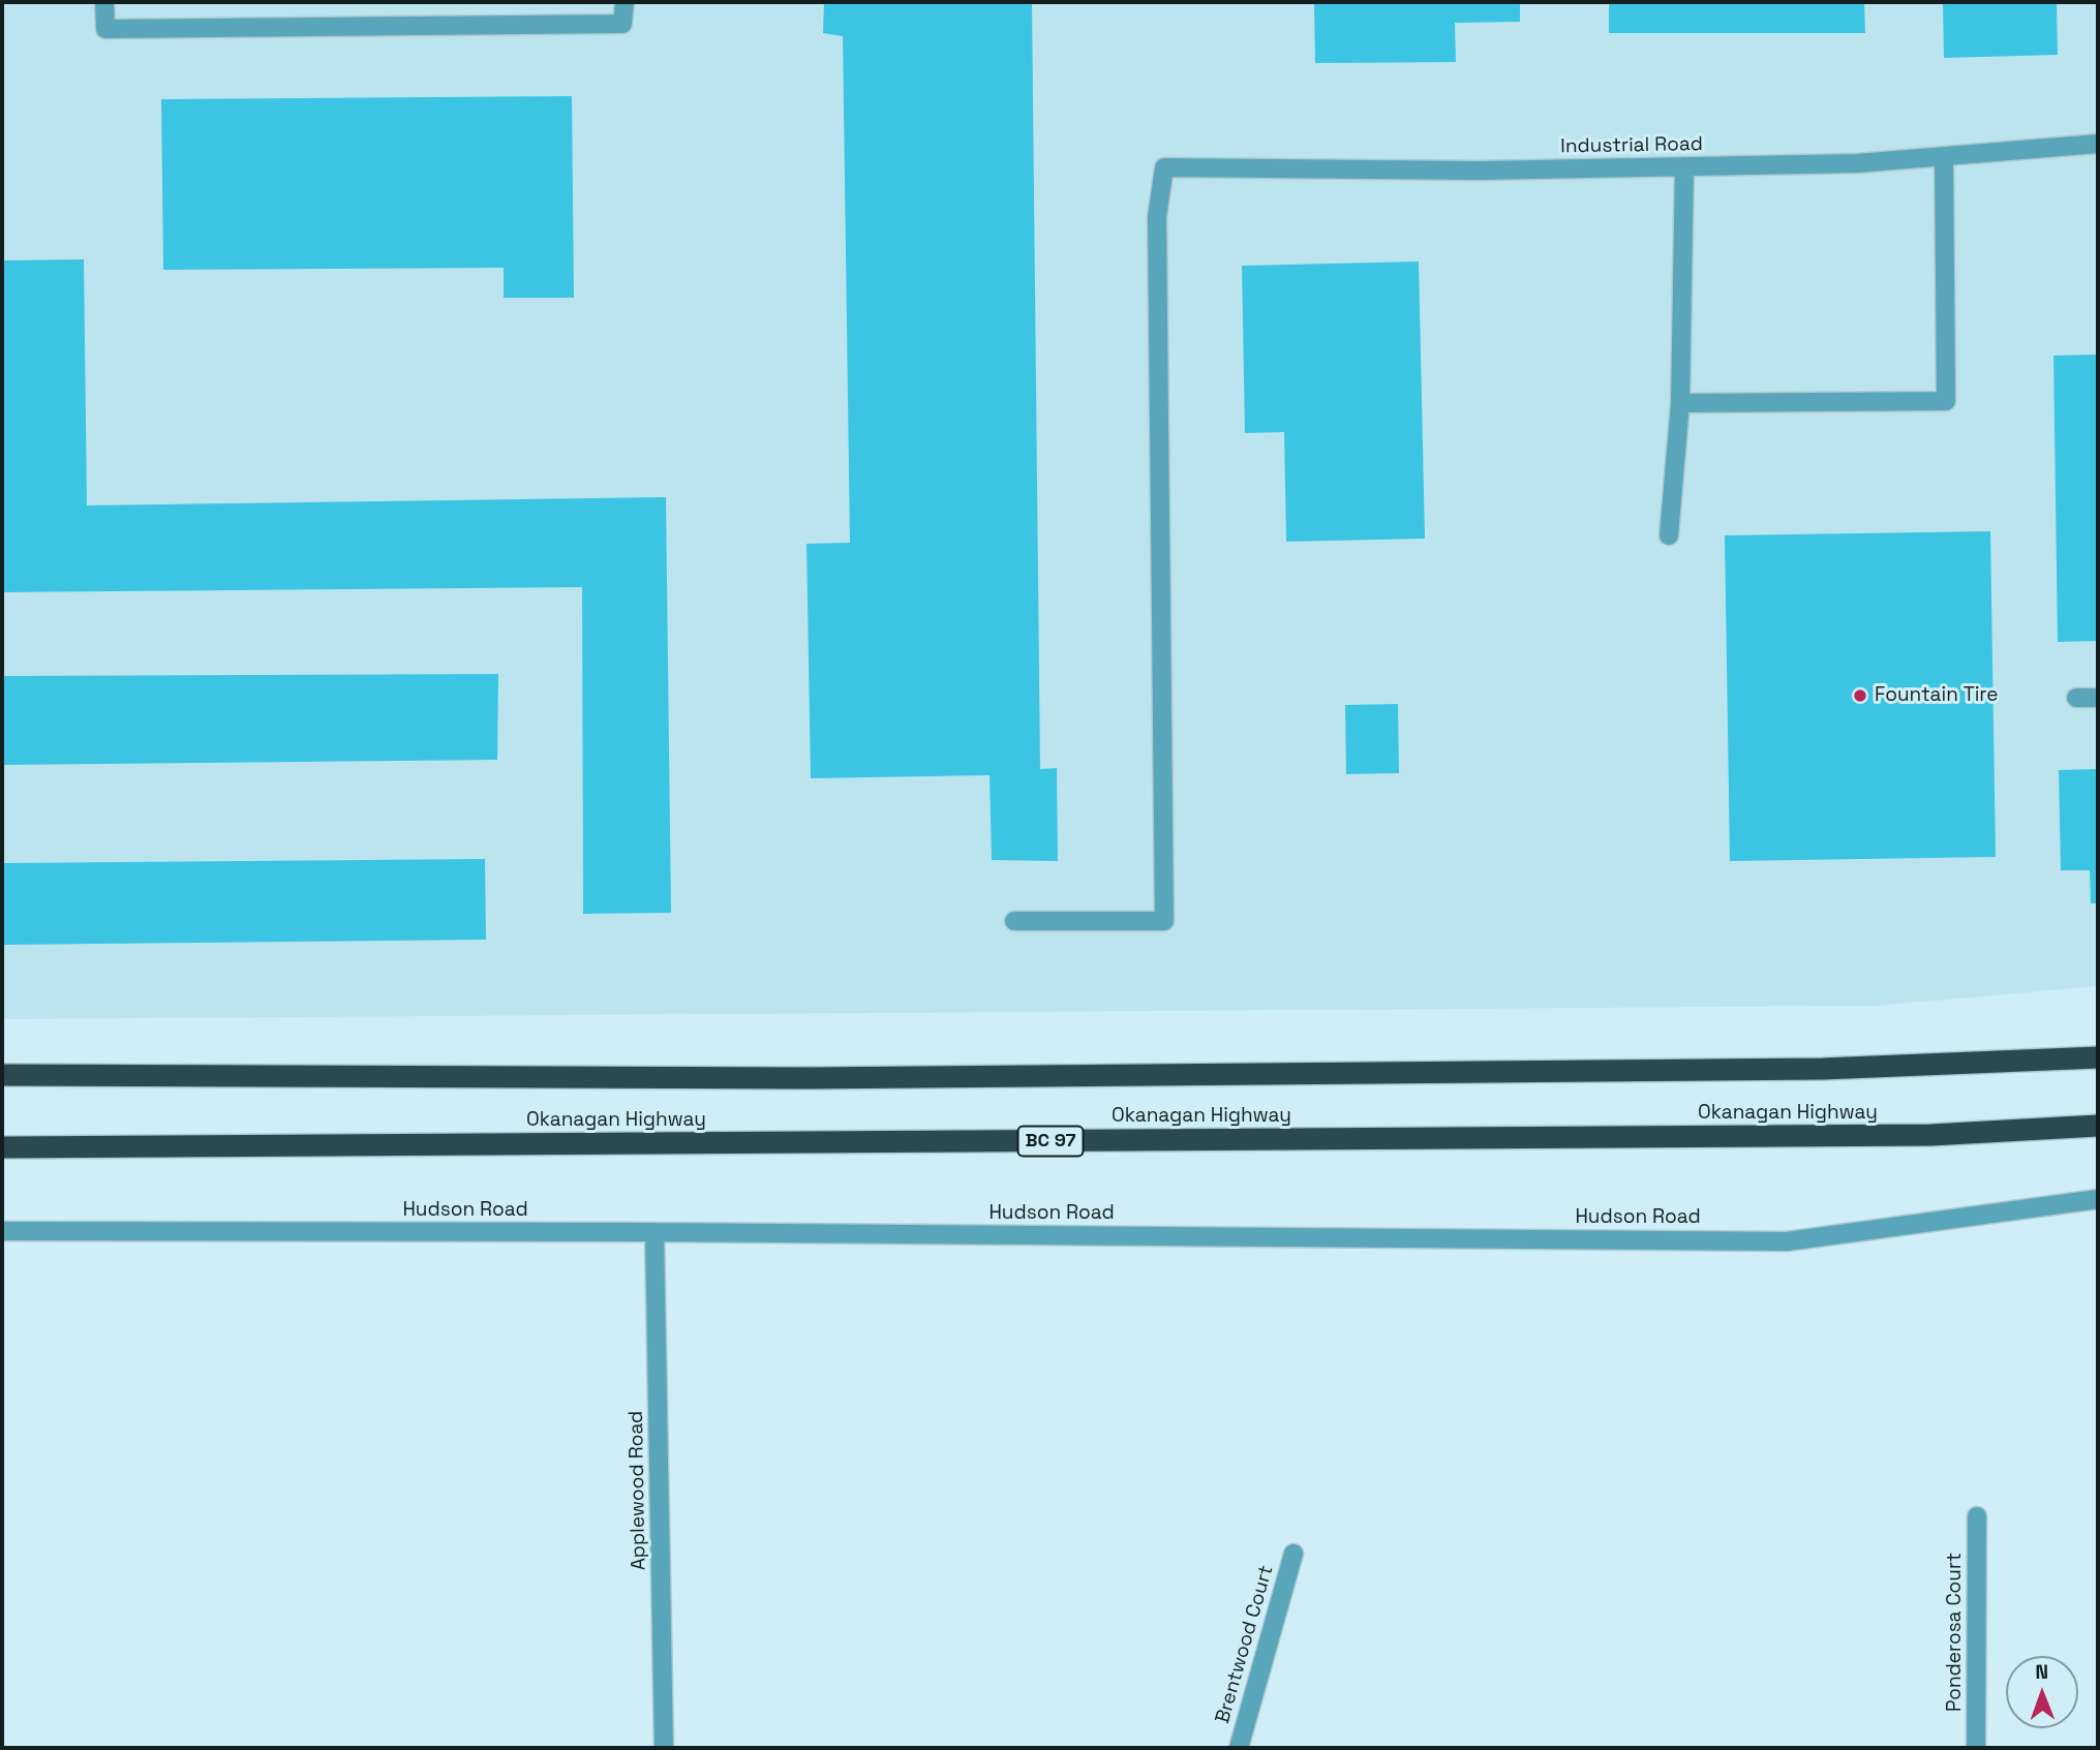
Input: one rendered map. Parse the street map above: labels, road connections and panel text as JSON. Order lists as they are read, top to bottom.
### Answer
{
  "streets": {
    "highway": ["Okanagan Highway", "BC 97"],
    "street": [
      "Industrial Road",
      "Hudson Road",
      "Applewood Road",
      "Ponderosa Court",
      "Brentwood Court"
    ]
  },
  "crossings": [
    ["Hudson Road", "Applewood Road"]
  ],
  "places": ["Fountain Tire"],
  "north": "top"
}
